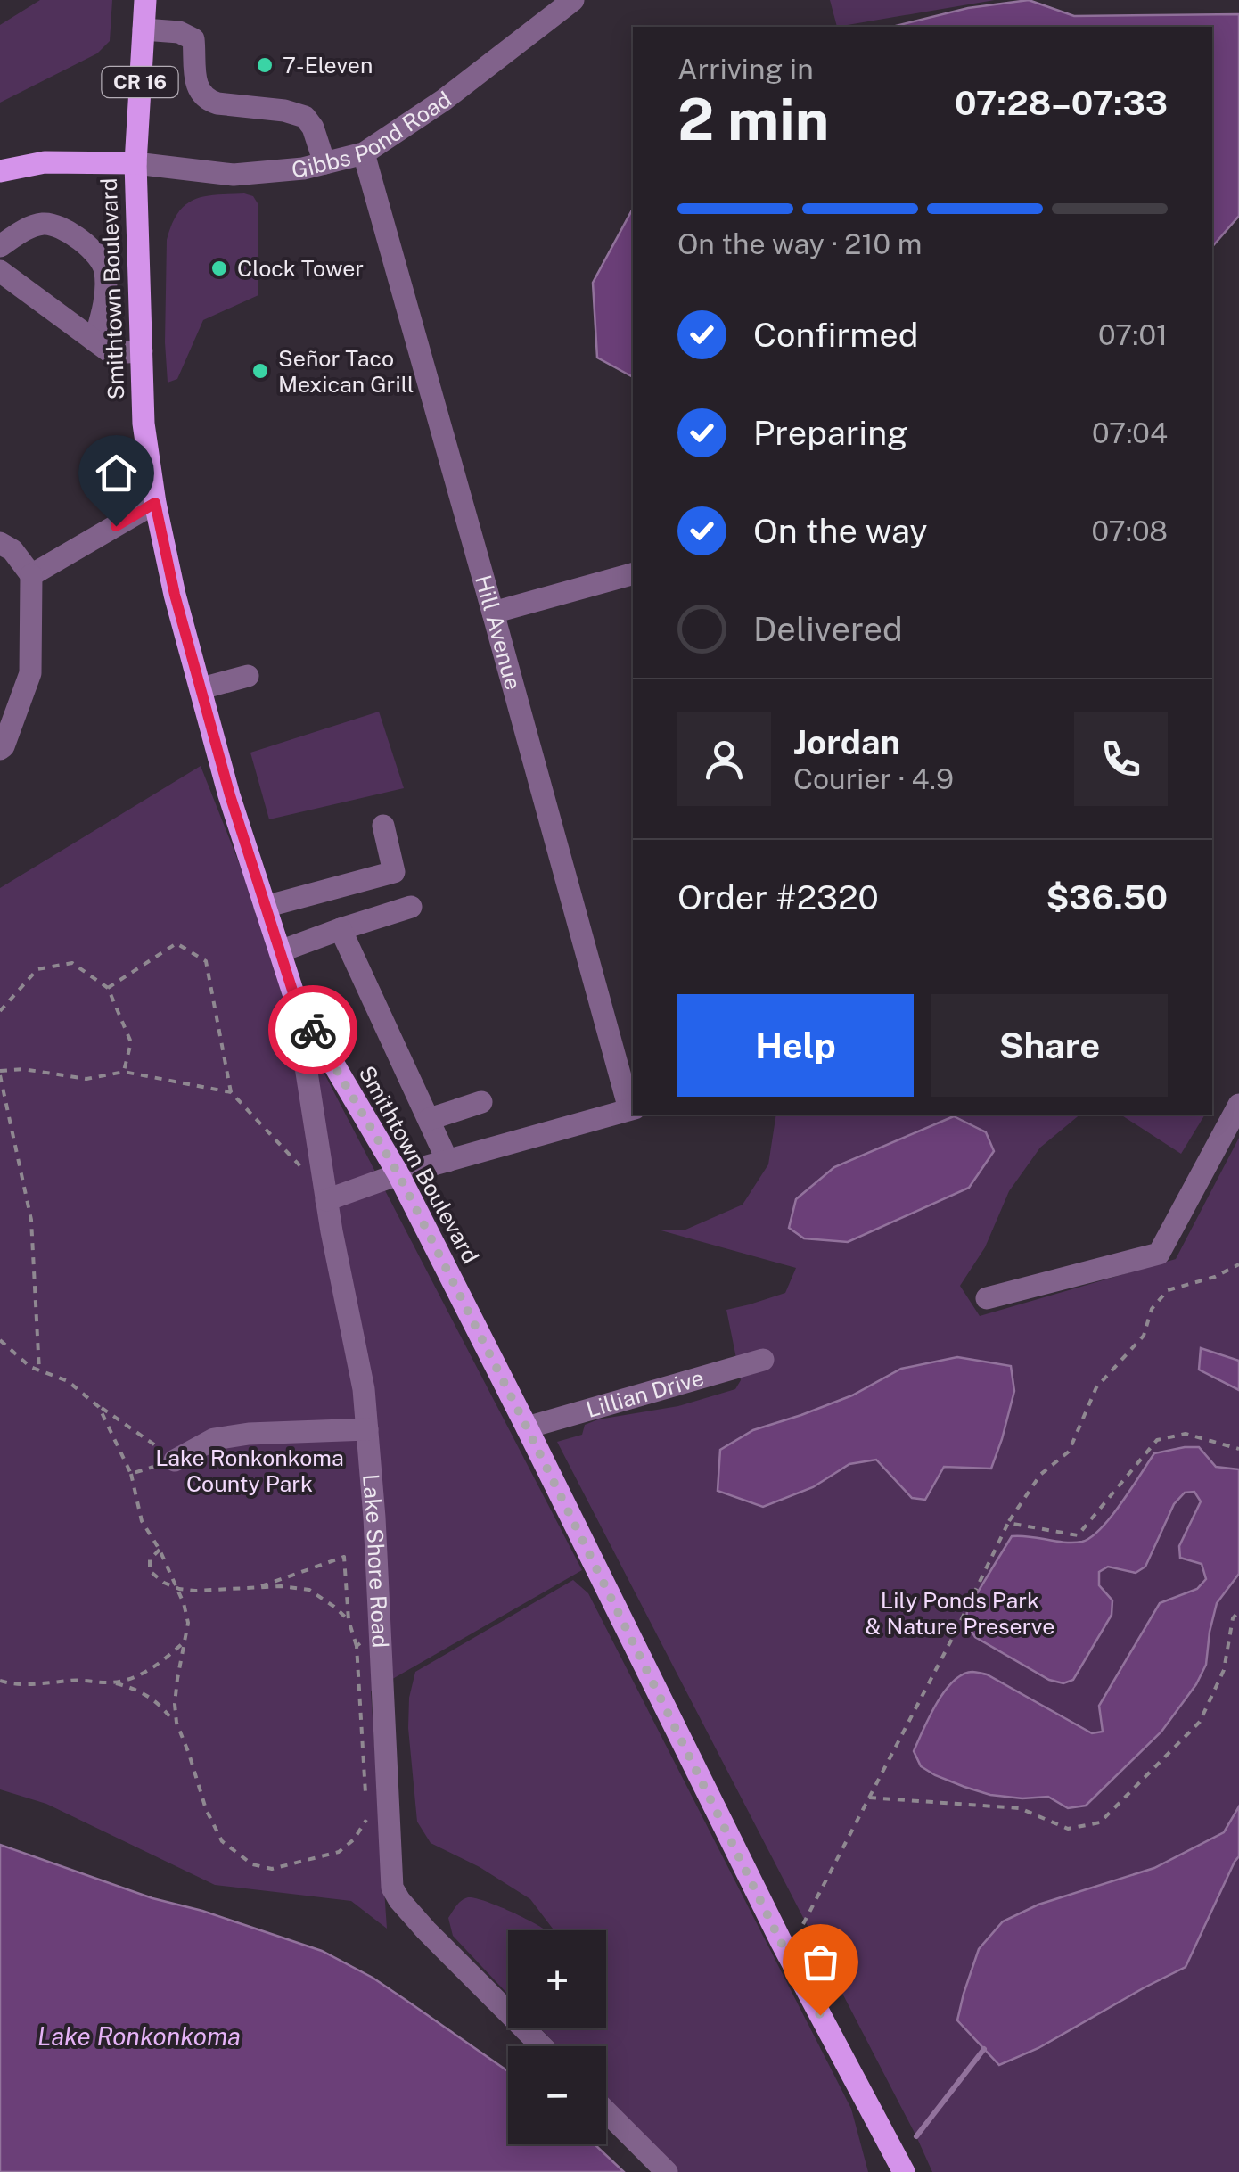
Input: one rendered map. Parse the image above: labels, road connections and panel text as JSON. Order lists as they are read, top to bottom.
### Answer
{
  "streets": {
    "main road": ["CR 16", "Smithtown Boulevard"],
    "street": [
      "Gibbs Pond Road",
      "Hill Avenue",
      "Lillian Drive",
      "Lake Shore Road"
    ]
  },
  "crossings": [
    ["Gibbs Pond Road", "Smithtown Boulevard"],
    ["Gibbs Pond Road", "Hill Avenue"],
    ["Smithtown Boulevard", "Lillian Drive"],
    ["Smithtown Boulevard", "Lake Shore Road"]
  ],
  "water": ["Lake Ronkonkoma"],
  "parks": ["Lake Ronkonkoma County Park", "Lily Ponds Park & Nature Preserve"],
  "places": ["7-Eleven", "Clock Tower", "Señor Taco Mexican Grill"],
  "page": {
    "heading": ["2 min", "Arriving in", "07:28–07:33"],
    "panel": [
      "Jordan",
      "Courier · 4.9",
      "Order #2320",
      "$36.50"
    ],
    "bar": "On the way · 210 m",
    "list": [
      ["Confirmed", "07:01"],
      ["Preparing", "07:04"],
      ["On the way", "07:08"],
      "Delivered"
    ],
    "buttons": ["Help", "Share"],
    "map_buttons": ["+", "−"]
  }
}
